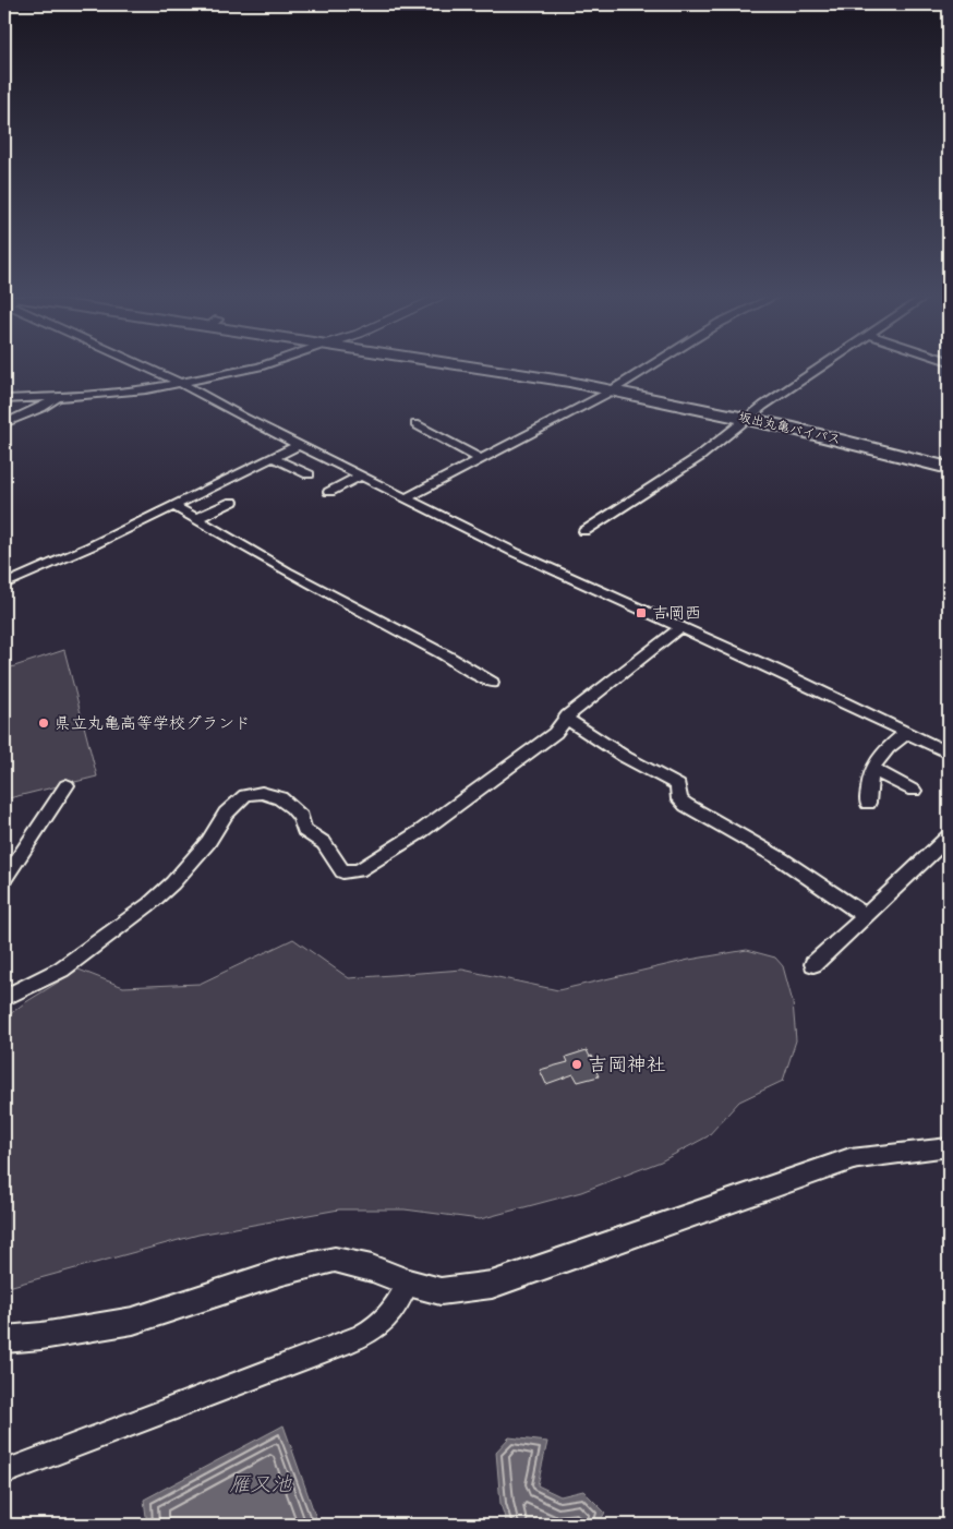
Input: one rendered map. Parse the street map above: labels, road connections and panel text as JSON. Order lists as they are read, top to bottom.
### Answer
{
  "streets": {
    "highway": ["坂出丸亀バイパス"]
  },
  "water": ["雁又池"],
  "places": {
    "transit": ["吉岡西"],
    "other": ["県立丸亀高等学校グランド", "吉岡神社"]
  }
}
